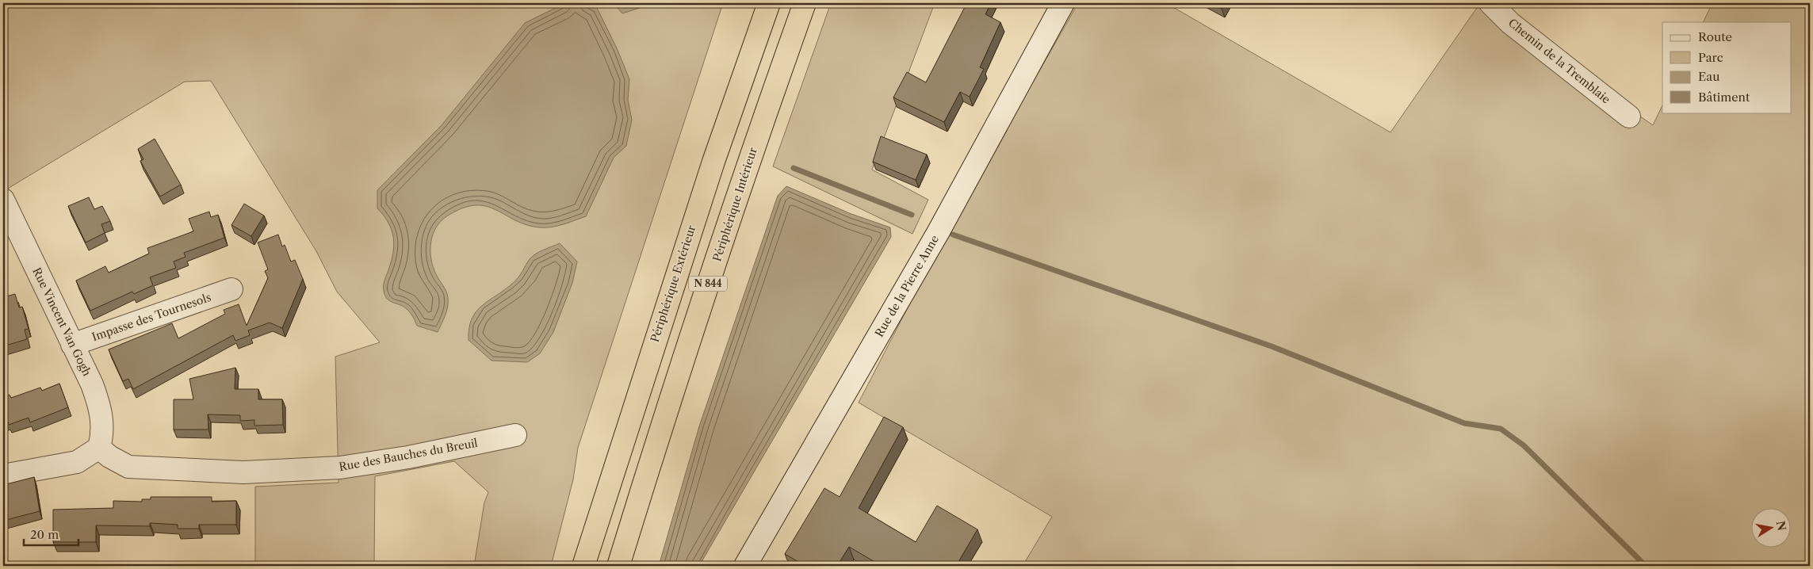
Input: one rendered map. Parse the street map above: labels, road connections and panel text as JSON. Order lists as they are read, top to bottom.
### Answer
{
  "streets": {
    "highway": ["Périphérique Intérieur", "Périphérique Extérieur", "N 844"],
    "street": [
      "Chemin de la Tremblaie",
      "Rue de la Pierre Anne",
      "Impasse des Tournesols",
      "Rue Vincent Van Gogh",
      "Rue des Bauches du Breuil"
    ]
  },
  "crossings": [
    ["Impasse des Tournesols", "Rue Vincent Van Gogh"],
    ["Rue Vincent Van Gogh", "Rue des Bauches du Breuil"]
  ],
  "legend": [
    "Route",
    "Parc",
    "Eau",
    "Bâtiment"
  ],
  "scale_bar": "20 m",
  "north": "right"
}
